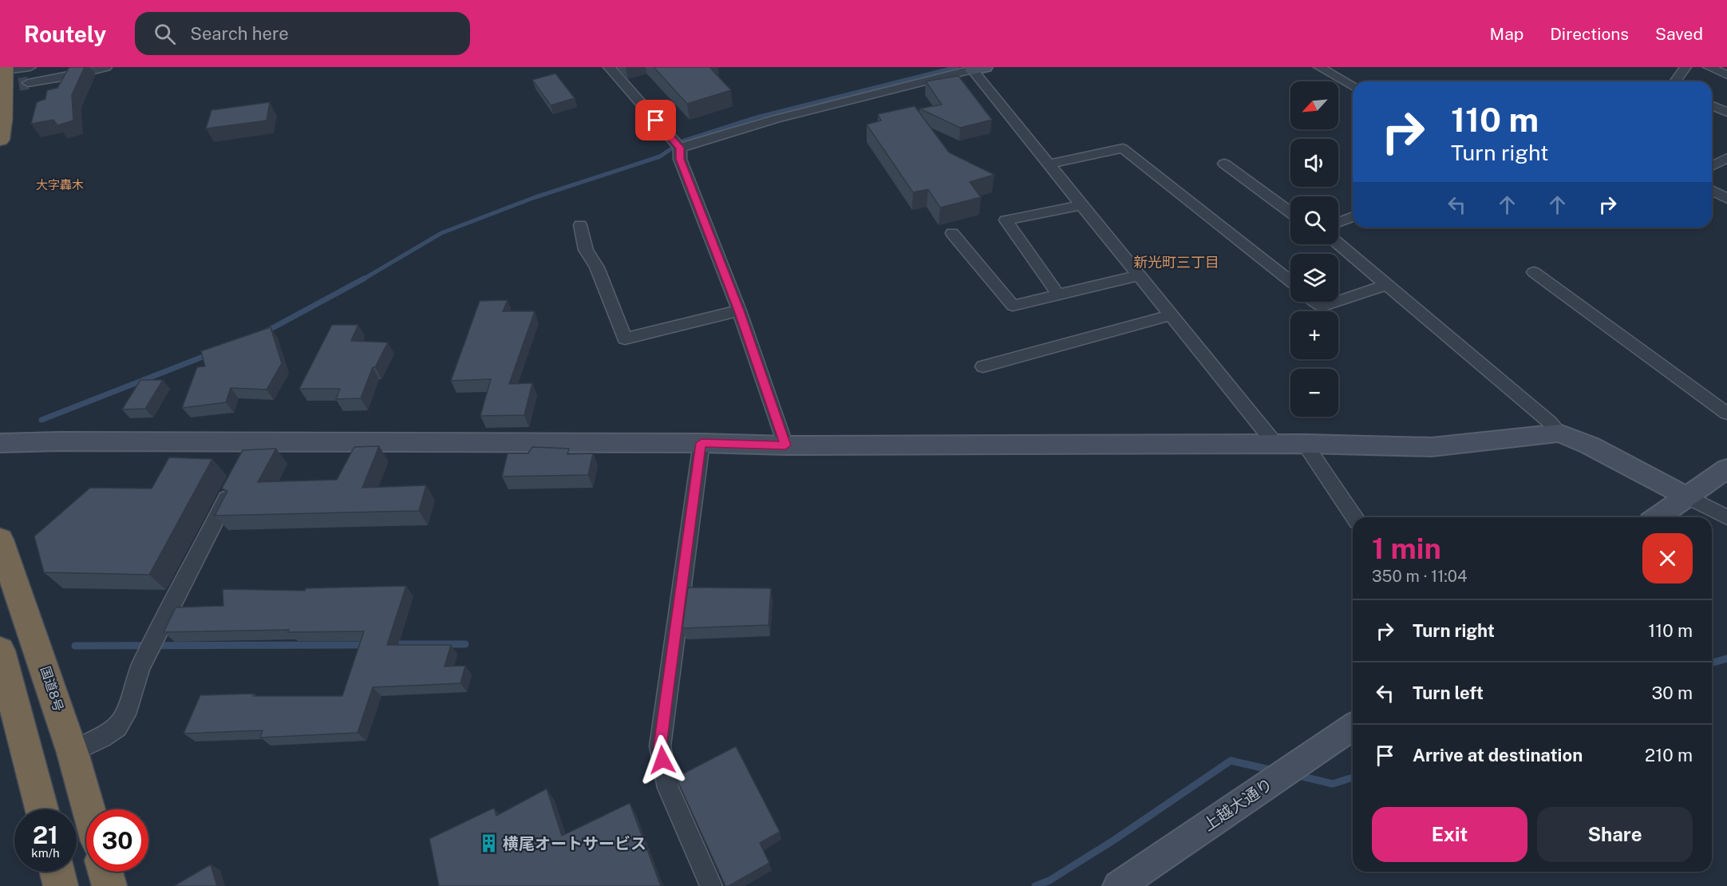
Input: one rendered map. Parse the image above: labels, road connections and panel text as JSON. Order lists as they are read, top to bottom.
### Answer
{
  "streets": {
    "highway": ["国道8号"],
    "street": ["上越大通り"]
  },
  "districts": ["大字轟木", "新光町三丁目"],
  "places": {
    "building": ["横尾オートサービス"]
  },
  "north": "bottom left",
  "page": {
    "header": "Routely",
    "search": "Search here",
    "nav": ["Map", "Directions", "Saved"],
    "map_buttons": ["+", "−"],
    "turn": ["110 m", "Turn right"],
    "heading": ["1 min", "350 m · 11:04"],
    "list": [
      {
        "name": "Turn right",
        "value": "110 m"
      },
      {
        "name": "Turn left",
        "value": "30 m"
      },
      {
        "name": "Arrive at destination",
        "value": "210 m"
      }
    ],
    "buttons": ["Exit", "Share"],
    "speed": "21 km/h",
    "limit": "30"
  }
}
